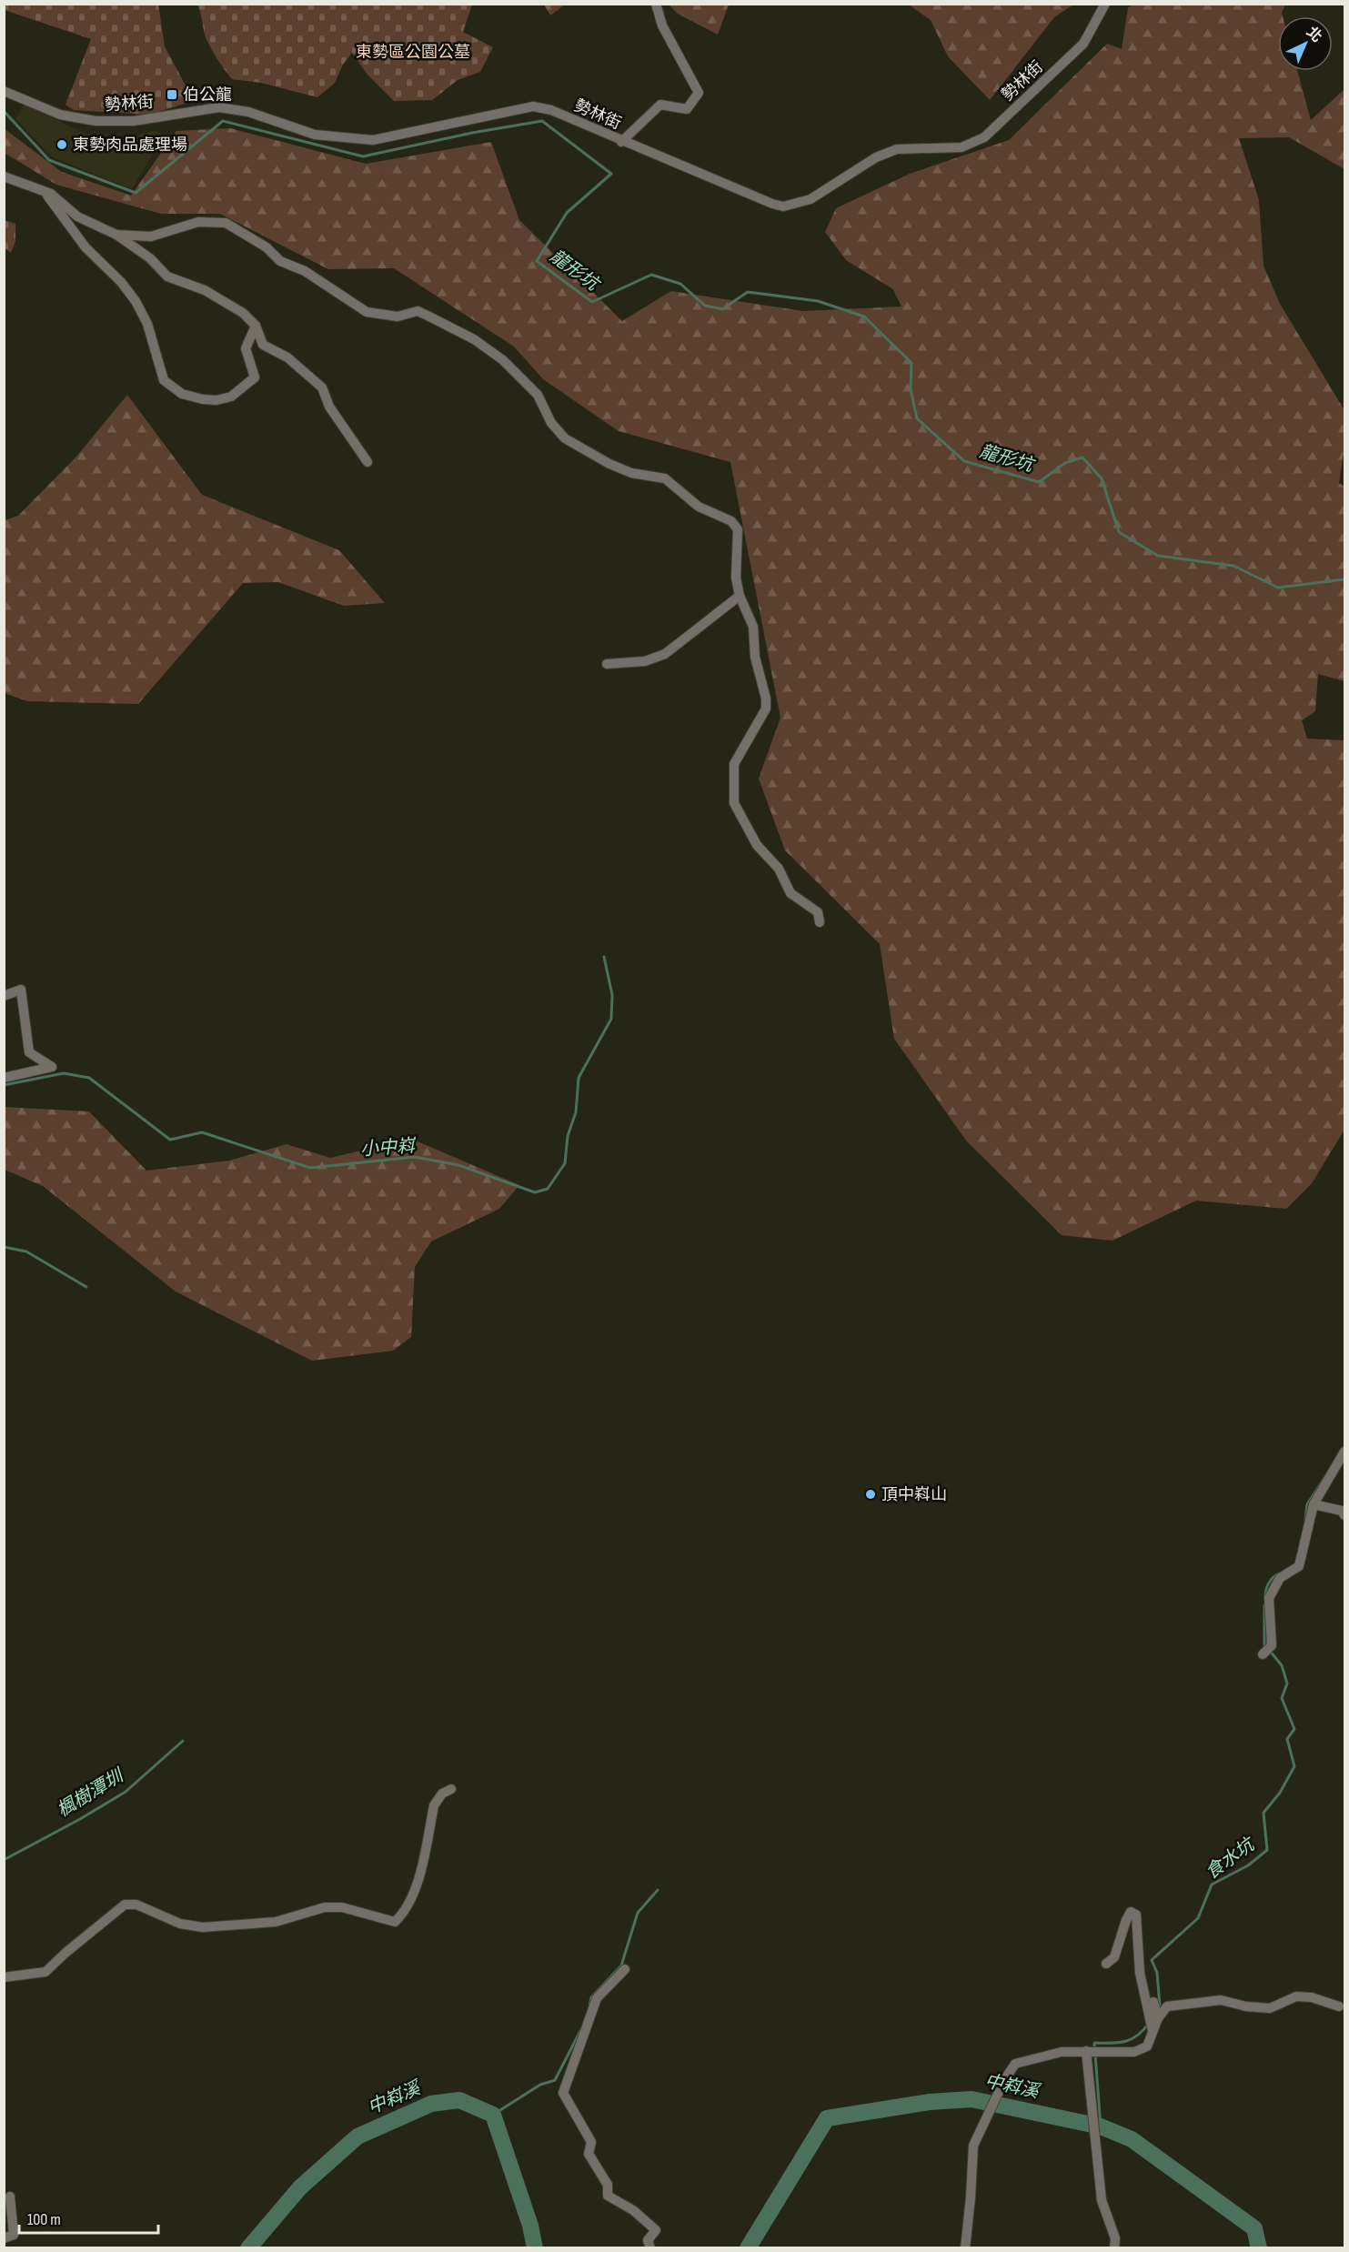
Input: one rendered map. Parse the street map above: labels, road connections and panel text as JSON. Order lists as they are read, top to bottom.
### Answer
{
  "streets": {
    "street": ["勢林街"]
  },
  "water": [
    "龍形坑",
    "小中嵙",
    "楓樹潭圳",
    "食水坑",
    "中嵙溪"
  ],
  "parks": ["東勢區公園公墓"],
  "places": {
    "transit": ["伯公龍"],
    "other": ["東勢肉品處理場", "頂中嵙山"]
  },
  "scale_bar": "100 m",
  "north": "top right"
}
